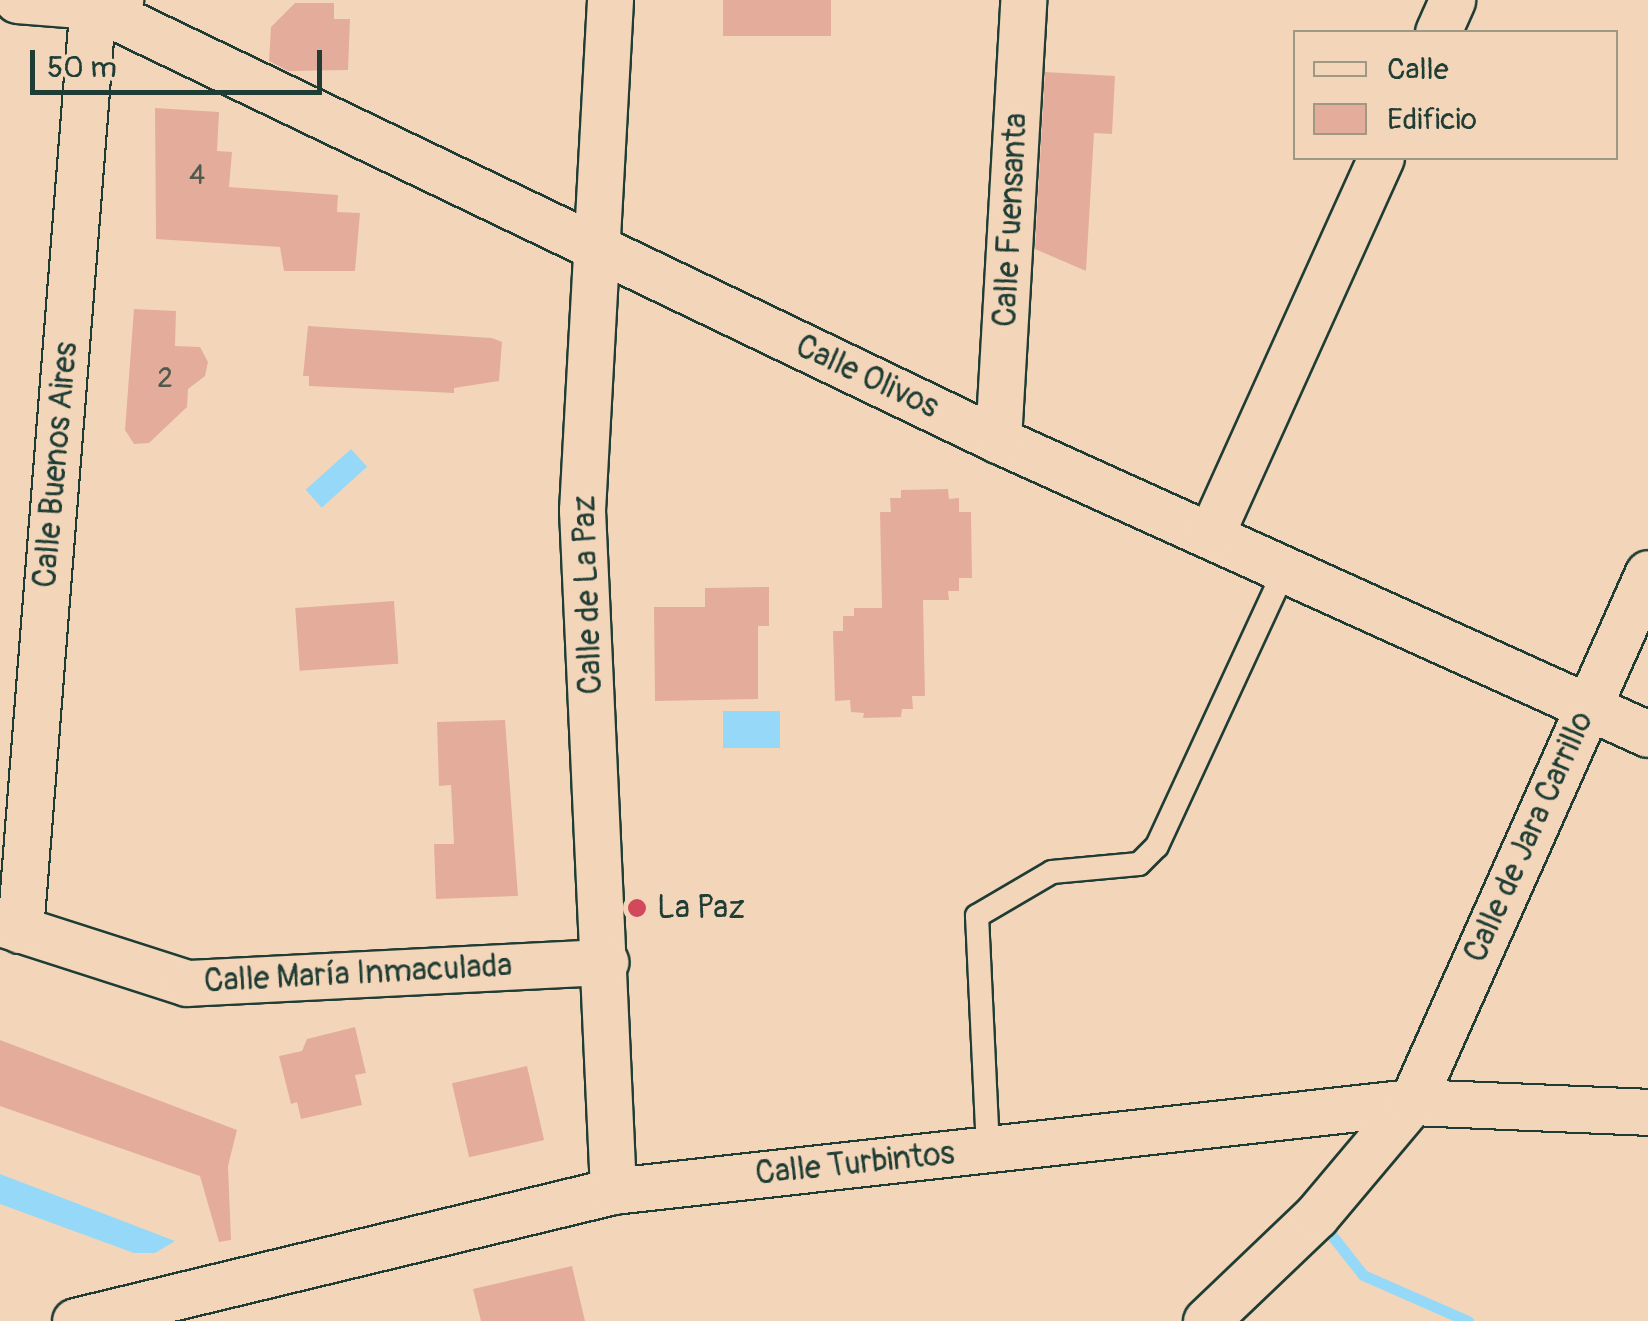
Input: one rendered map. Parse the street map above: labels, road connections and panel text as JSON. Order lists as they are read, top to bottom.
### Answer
{
  "streets": {
    "street": [
      "Calle Fuensanta",
      "Calle Olivos",
      "Calle Buenos Aires",
      "Calle de La Paz",
      "Calle de Jara Carrillo",
      "Calle María Inmaculada",
      "Calle Turbintos"
    ]
  },
  "crossings": [
    ["Calle Fuensanta", "Calle Olivos"],
    ["Calle Olivos", "Calle Buenos Aires"],
    ["Calle Olivos", "Calle de La Paz"],
    ["Calle Olivos", "Calle de Jara Carrillo"],
    ["Calle Buenos Aires", "Calle María Inmaculada"],
    ["Calle de La Paz", "Calle María Inmaculada"],
    ["Calle de La Paz", "Calle Turbintos"],
    ["Calle de Jara Carrillo", "Calle Turbintos"]
  ],
  "places": ["La Paz"],
  "house_numbers": ["4", "2"],
  "legend": ["Calle", "Edificio"],
  "scale_bar": "50 m"
}
